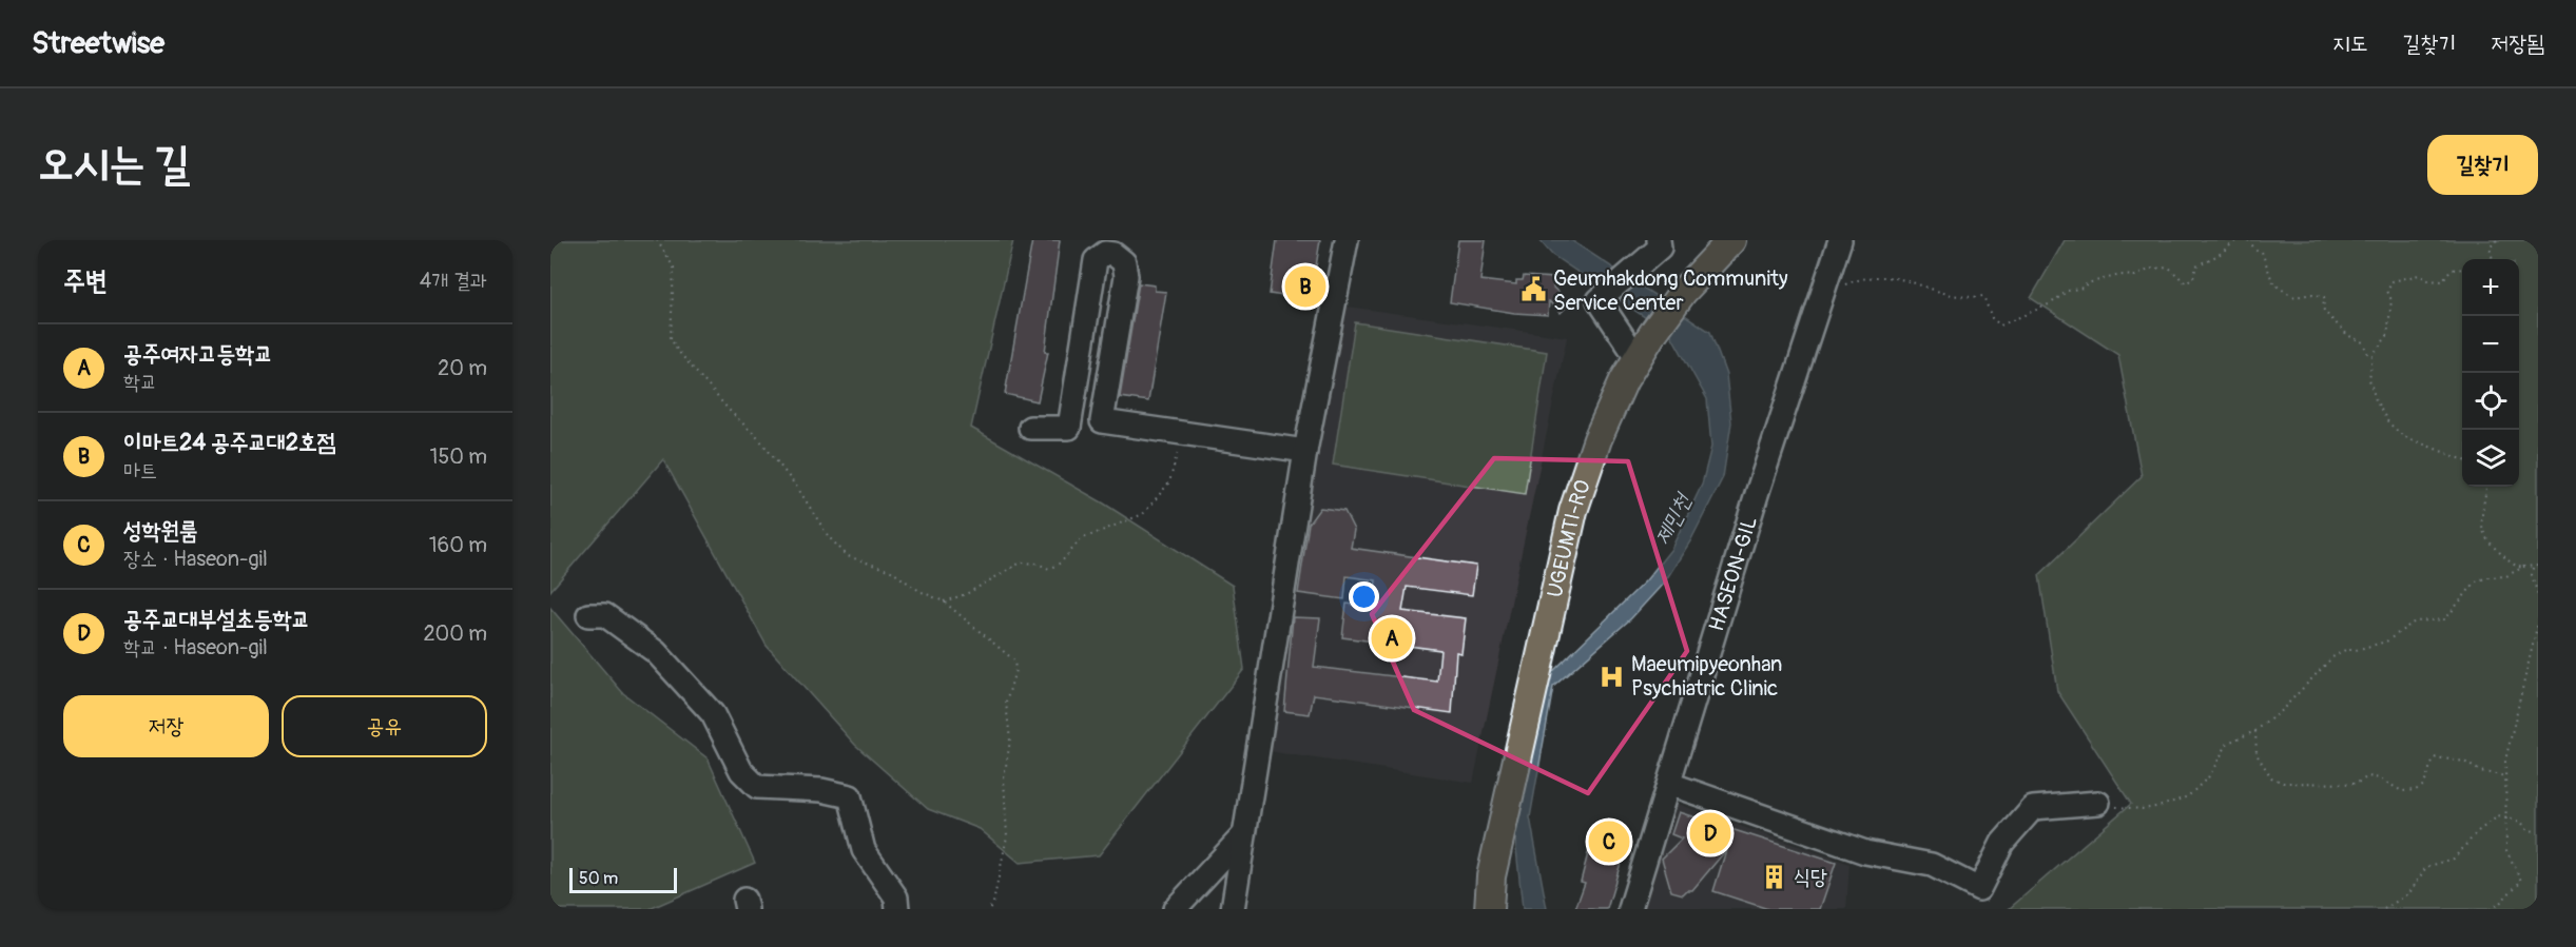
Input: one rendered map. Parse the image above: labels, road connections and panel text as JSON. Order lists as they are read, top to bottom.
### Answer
{
  "streets": {
    "main road": ["UGEUMTI-RO"],
    "street": ["HASEON-GIL"]
  },
  "water": ["제민천"],
  "places": {
    "public building": ["Geumhakdong Community Service Center"],
    "hospital": ["Maeumipyeonhan Psychiatric Clinic"],
    "building": ["식당"]
  },
  "scale_bar": "50 m",
  "page": {
    "header": "Streetwise",
    "nav": ["지도", "길찾기", "저장됨"],
    "buttons": [
      "길찾기",
      ["저장", "공유"]
    ],
    "title": "오시는 길",
    "heading": ["주변", "4개 결과"],
    "map_buttons": ["+", "−"],
    "pins": [
      "B",
      "A",
      "D",
      "C"
    ],
    "list": [
      {
        "mark": "A",
        "name": "공주여자고등학교",
        "note": "학교",
        "value": "20 m"
      },
      {
        "mark": "B",
        "name": "이마트24 공주교대2호점",
        "note": "마트",
        "value": "150 m"
      },
      {
        "mark": "C",
        "name": "성학원룸",
        "note": "장소 · Haseon-gil",
        "value": "160 m"
      },
      {
        "mark": "D",
        "name": "공주교대부설초등학교",
        "note": "학교 · Haseon-gil",
        "value": "200 m"
      }
    ],
    "scale": "50 m"
  }
}
